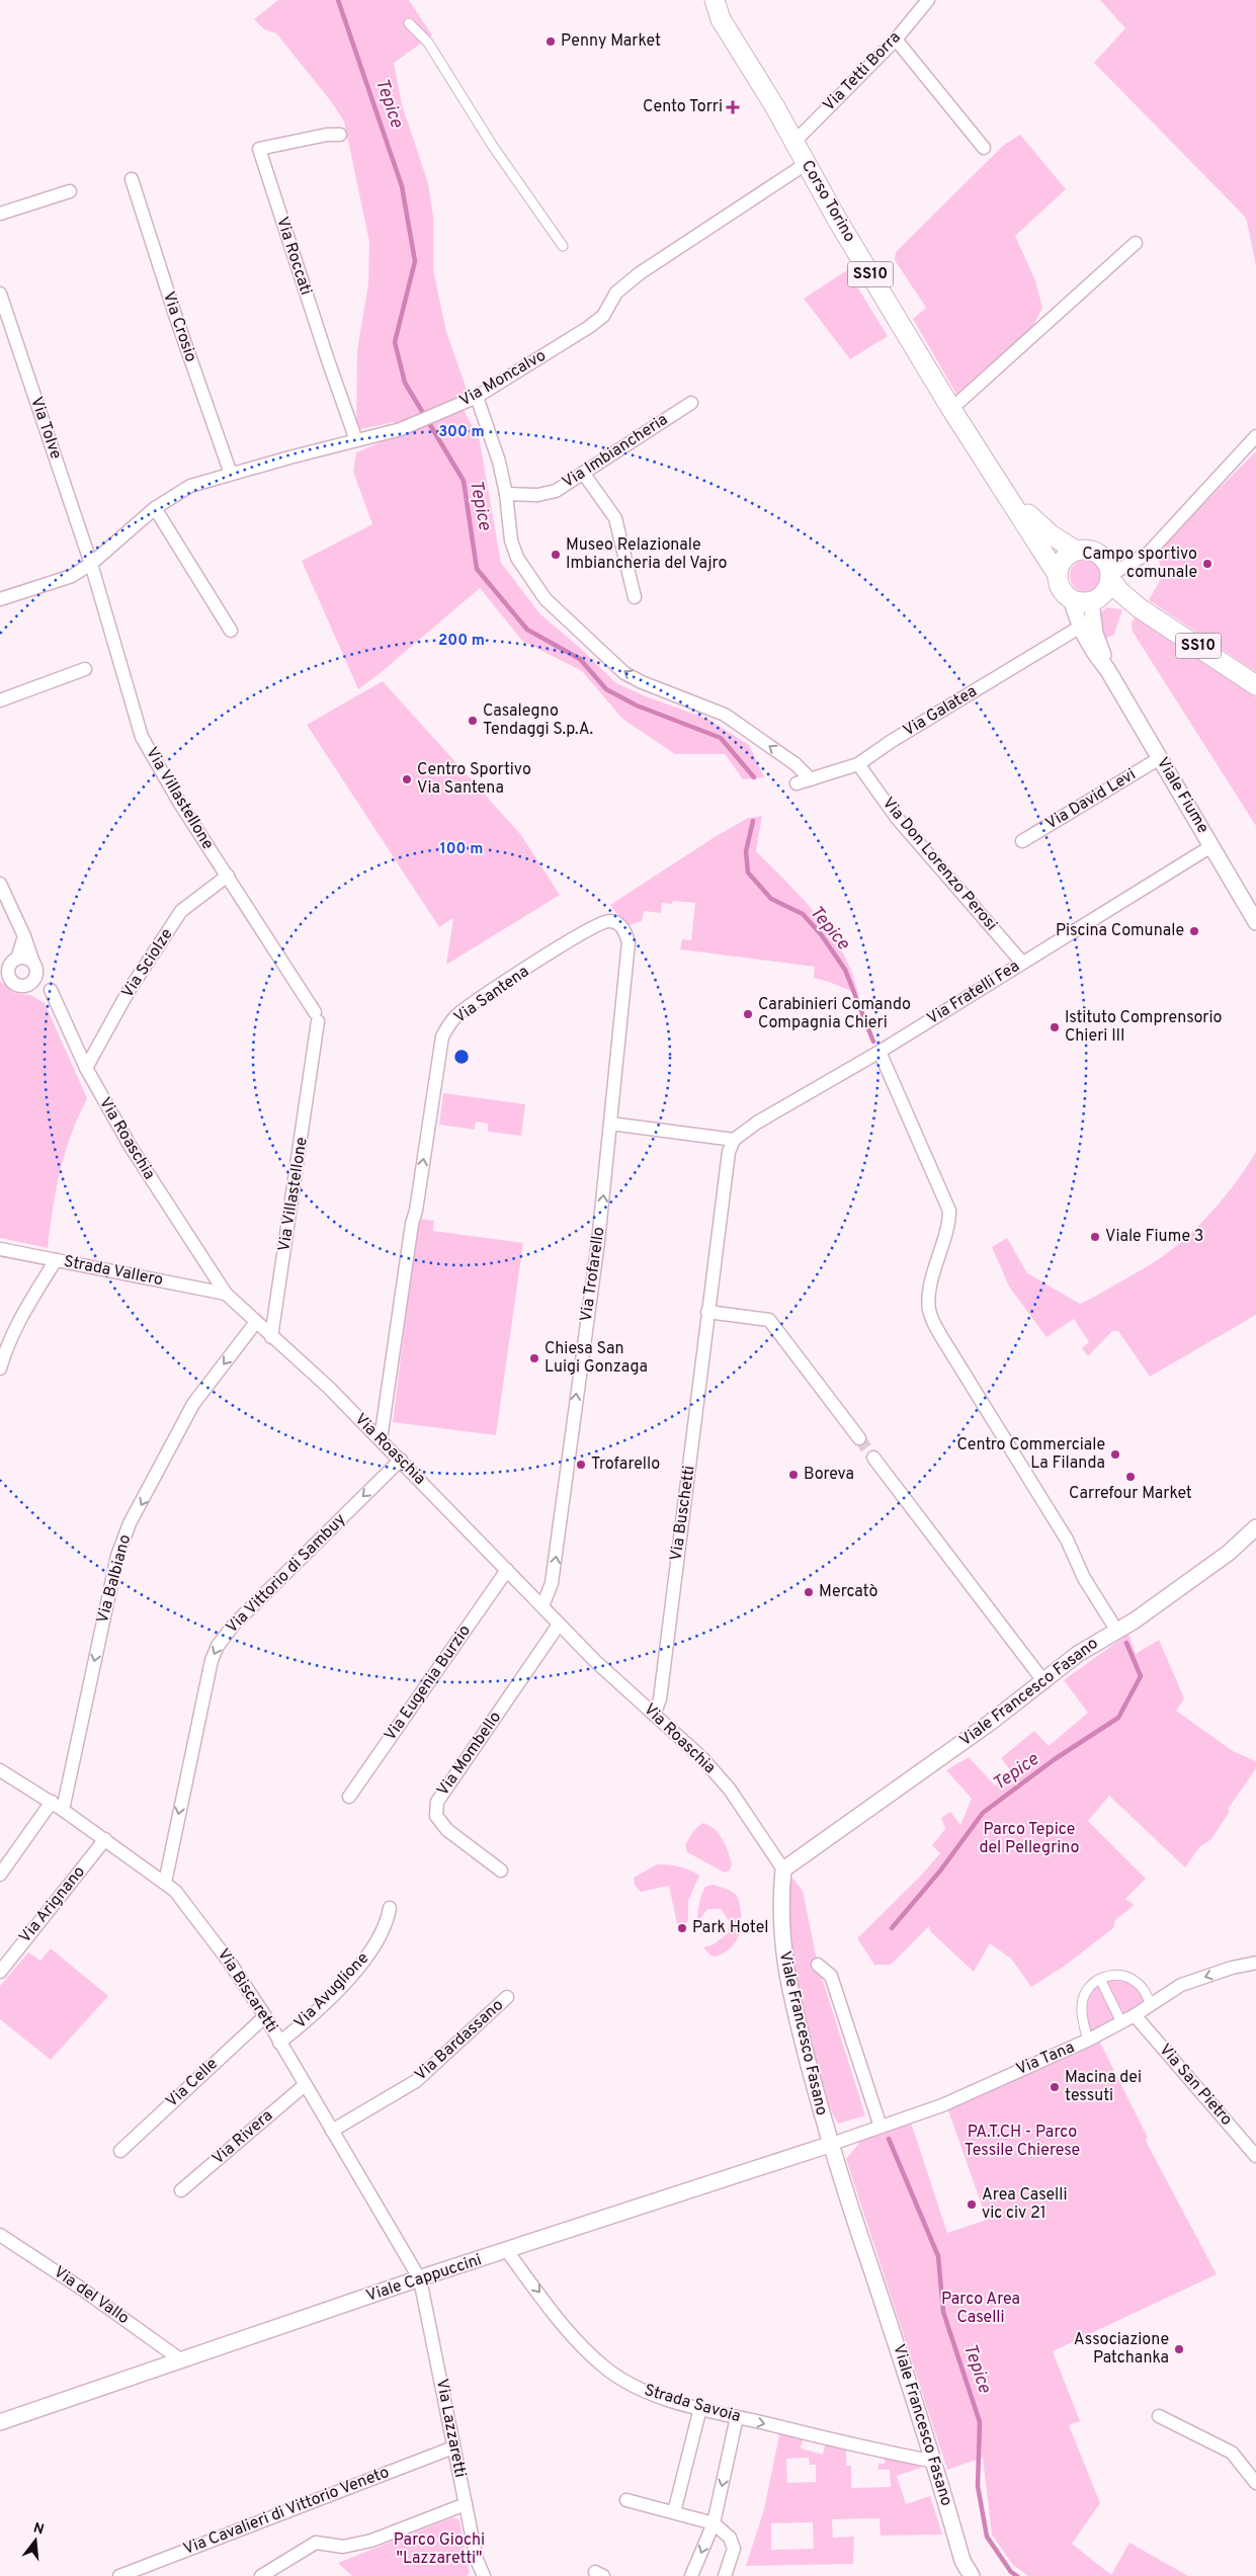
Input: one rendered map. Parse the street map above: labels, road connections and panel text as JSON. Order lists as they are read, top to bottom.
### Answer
{
  "streets": {
    "main road": ["Corso Torino", "SS10"],
    "street": [
      "Via Tetti Borra",
      "Via Roccati",
      "Via Crosio",
      "Via Moncalvo",
      "Via Tolve",
      "Via Imbiancheria",
      "Via Galatea",
      "Viale Fiume",
      "Via Villastellone",
      "Via David Levi",
      "Via Don Lorenzo Perosi",
      "Via Sciolze",
      "Via Fratelli Fea",
      "Via Santena",
      "Via Roaschia",
      "Strada Vallero",
      "Via Trofarello",
      "Via Buschetti",
      "Via Vittorio di Sambuy",
      "Via Balbiano",
      "Via Eugenia Burzio",
      "Viale Francesco Fasano",
      "Via Mombello",
      "Via Arignano",
      "Via Biscaretti",
      "Via Avuglione",
      "Via Bardassano",
      "Via Tana",
      "Via Celle",
      "Via San Pietro",
      "Via Rivera",
      "Viale Cappuccini",
      "Via del Vallo",
      "Strada Savoia",
      "Via Lazzaretti",
      "Via Cavalieri di Vittorio Veneto"
    ]
  },
  "crossings": [
    ["Via Tetti Borra", "Corso Torino"],
    ["Corso Torino", "SS10"],
    ["Corso Torino", "Via Moncalvo"],
    ["Corso Torino", "Viale Fiume"],
    ["Via Roccati", "Via Moncalvo"],
    ["SS10", "Viale Fiume"],
    ["Via Crosio", "Via Moncalvo"],
    ["Via Moncalvo", "Via Tolve"],
    ["Via Moncalvo", "Via Villastellone"],
    ["Via Tolve", "Via Villastellone"],
    ["Via Galatea", "Viale Fiume"],
    ["Via Galatea", "Via Don Lorenzo Perosi"],
    ["Viale Fiume", "Via David Levi"],
    ["Viale Fiume", "Via Fratelli Fea"],
    ["Via Villastellone", "Via Sciolze"],
    ["Via Villastellone", "Via Roaschia"],
    ["Via Don Lorenzo Perosi", "Via Fratelli Fea"],
    ["Via Sciolze", "Via Roaschia"],
    ["Via Fratelli Fea", "Via Buschetti"],
    ["Via Santena", "Via Roaschia"],
    ["Via Santena", "Via Trofarello"],
    ["Via Roaschia", "Strada Vallero"],
    ["Via Roaschia", "Via Trofarello"],
    ["Via Roaschia", "Via Buschetti"],
    ["Via Roaschia", "Via Vittorio di Sambuy"],
    ["Via Roaschia", "Via Balbiano"],
    ["Via Roaschia", "Via Eugenia Burzio"],
    ["Via Roaschia", "Viale Francesco Fasano"],
    ["Via Roaschia", "Via Mombello"],
    ["Via Vittorio di Sambuy", "Via Biscaretti"],
    ["Via Balbiano", "Via Biscaretti"],
    ["Viale Francesco Fasano", "Via Tana"],
    ["Viale Francesco Fasano", "Viale Cappuccini"],
    ["Viale Francesco Fasano", "Strada Savoia"],
    ["Via Arignano", "Via Biscaretti"],
    ["Via Biscaretti", "Via Avuglione"],
    ["Via Biscaretti", "Via Bardassano"],
    ["Via Biscaretti", "Via Celle"],
    ["Via Biscaretti", "Via Rivera"],
    ["Via Biscaretti", "Viale Cappuccini"],
    ["Via Biscaretti", "Via Lazzaretti"],
    ["Via Tana", "Via San Pietro"],
    ["Via Tana", "Viale Cappuccini"],
    ["Viale Cappuccini", "Via del Vallo"],
    ["Viale Cappuccini", "Strada Savoia"],
    ["Viale Cappuccini", "Via Lazzaretti"],
    ["Via Lazzaretti", "Via Cavalieri di Vittorio Veneto"]
  ],
  "one_way": [
    "Via Trofarello",
    "Via Vittorio di Sambuy",
    "Via Balbiano",
    "Strada Savoia"
  ],
  "water": ["Tepice"],
  "parks": [
    "Parco Tepice del Pellegrino",
    "PA.T.CH - Parco Tessile Chierese",
    "Parco Area Caselli",
    "Parco Giochi \"Lazzaretti\""
  ],
  "places": {
    "other": [
      "Penny Market",
      "Museo Relazionale Imbiancheria del Vajro",
      "Campo sportivo comunale",
      "Casalegno Tendaggi S.p.A.",
      "Centro Sportivo Via Santena",
      "Piscina Comunale",
      "Carabinieri Comando Compagnia Chieri",
      "Istituto Comprensorio Chieri III",
      "Viale Fiume 3",
      "Chiesa San Luigi Gonzaga",
      "Centro Commerciale La Filanda",
      "Trofarello",
      "Boreva",
      "Carrefour Market",
      "Mercatò",
      "Park Hotel",
      "Macina dei tessuti",
      "Area Caselli vic civ 21",
      "Associazione Patchanka"
    ],
    "health": ["Cento Torri"]
  },
  "north": "top",
  "rings": ["300 m", "200 m", "100 m"]
}
